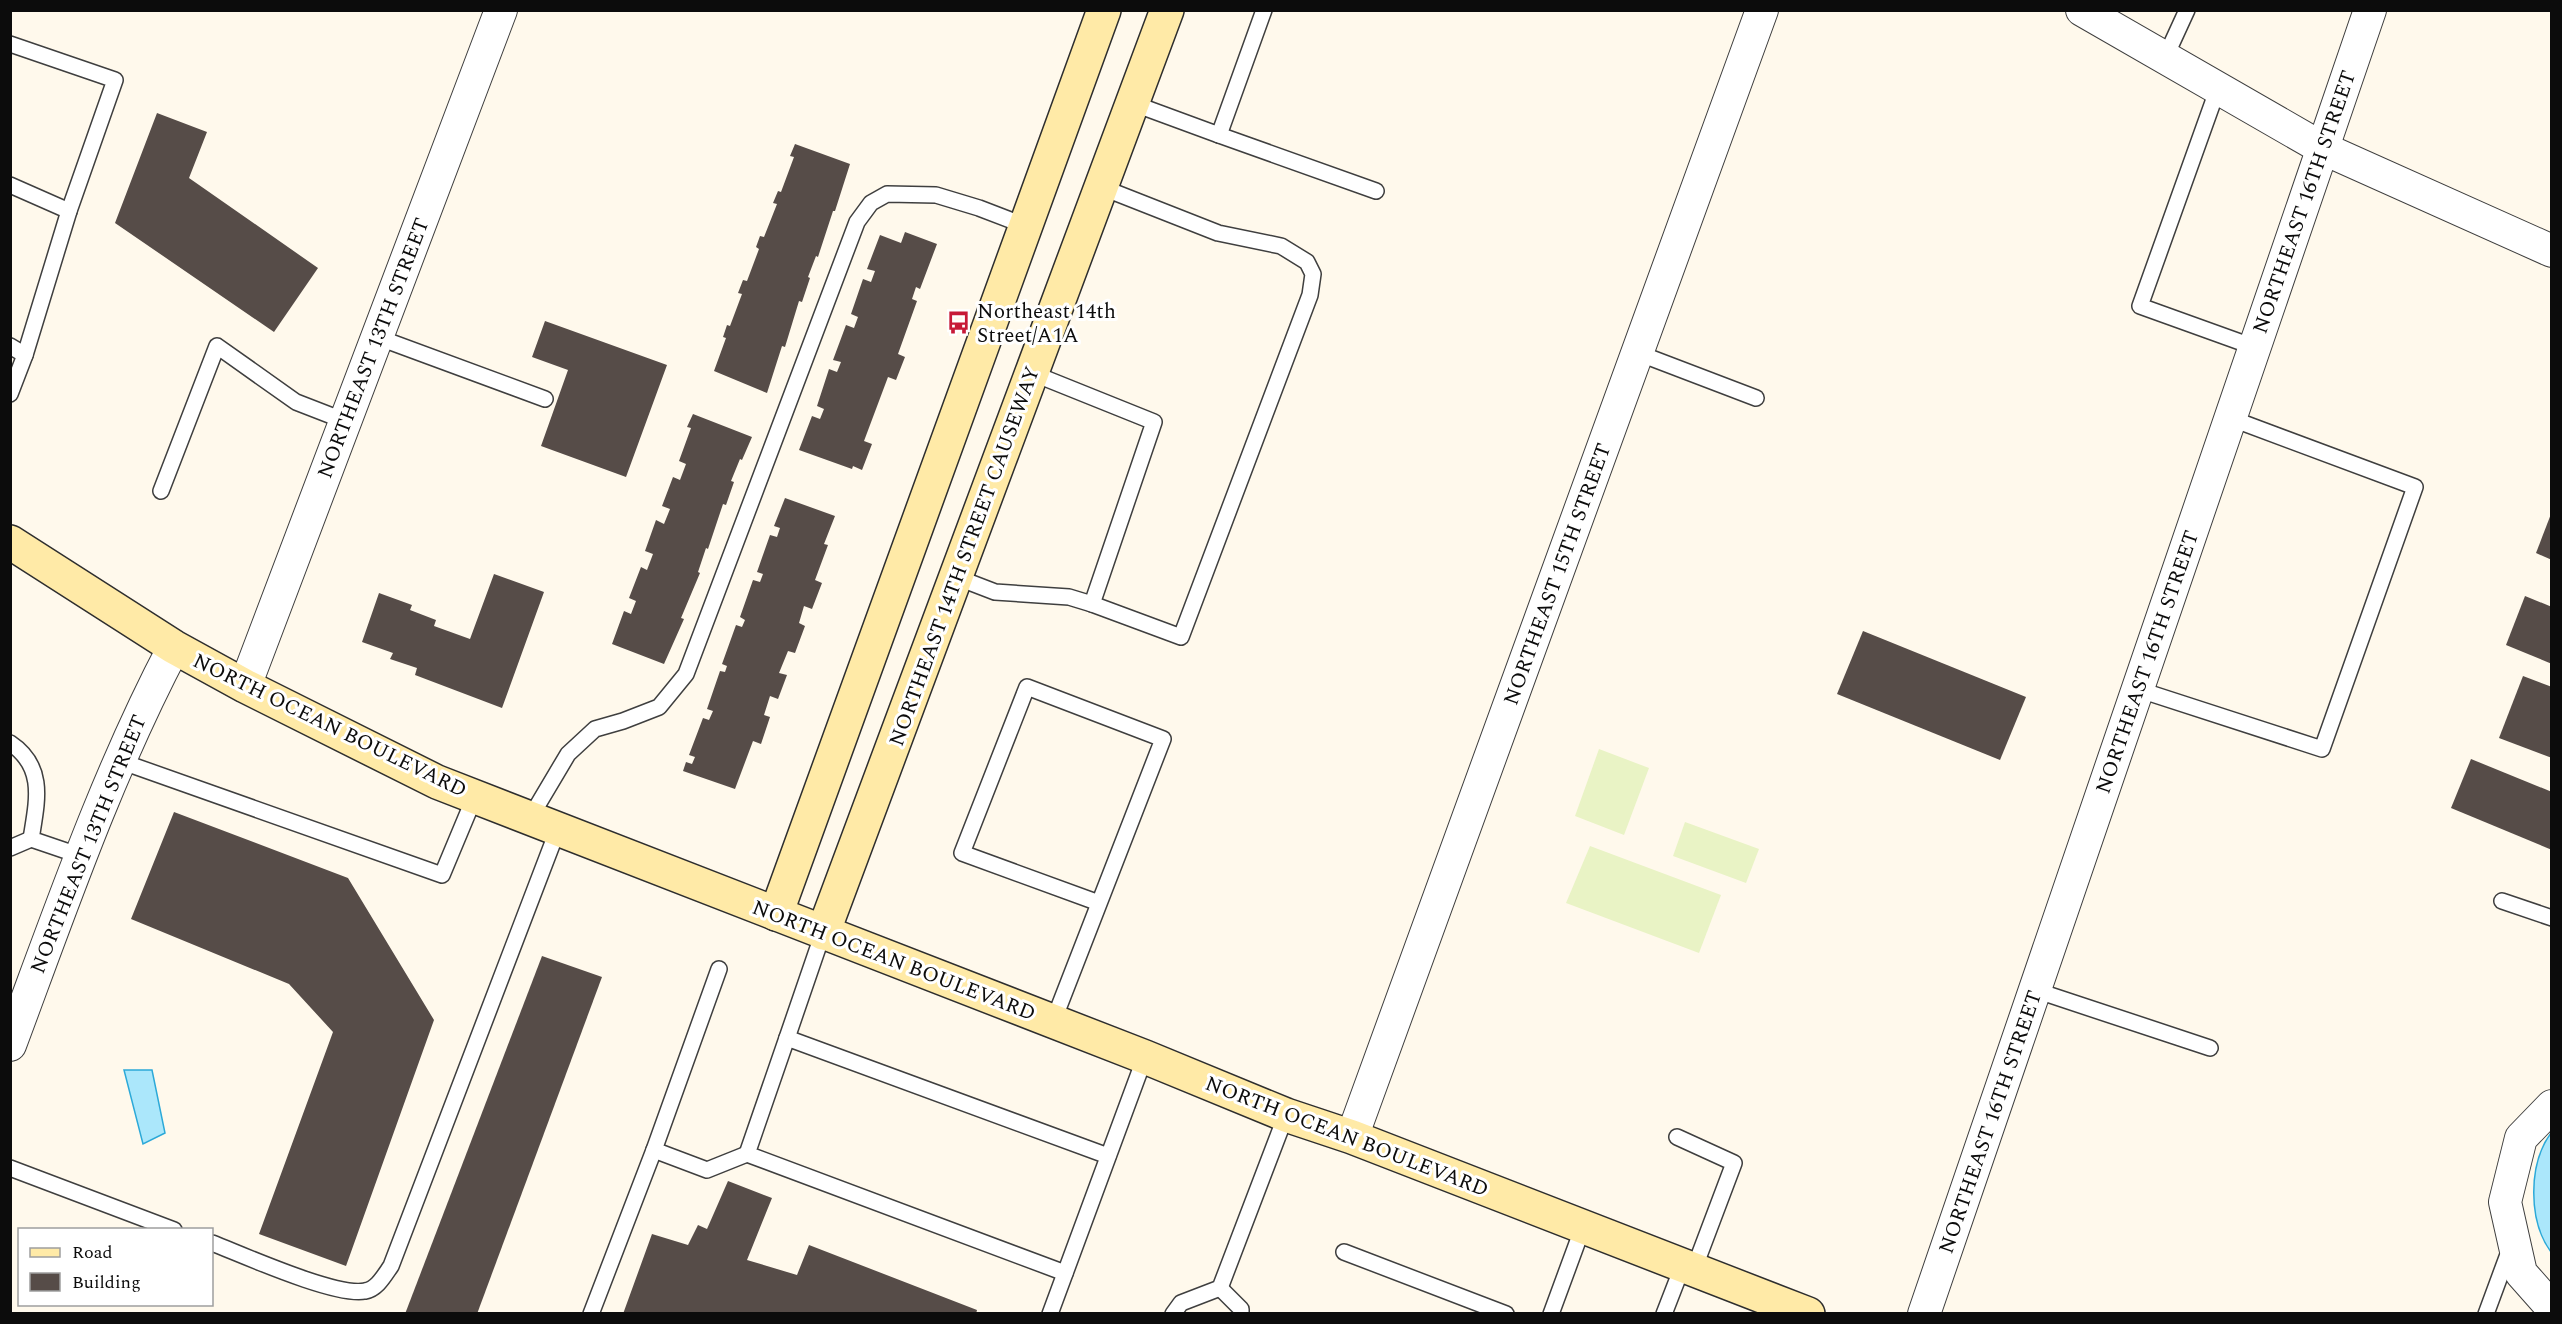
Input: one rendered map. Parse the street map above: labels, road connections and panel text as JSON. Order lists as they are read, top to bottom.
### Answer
{
  "streets": {
    "main road": ["NORTHEAST 14TH STREET CAUSEWAY", "NORTH OCEAN BOULEVARD"],
    "street": ["NORTHEAST 16TH STREET", "NORTHEAST 13TH STREET", "NORTHEAST 15TH STREET"]
  },
  "crossings": [
    ["NORTHEAST 13TH STREET", "NORTH OCEAN BOULEVARD"],
    ["NORTHEAST 14TH STREET CAUSEWAY", "NORTH OCEAN BOULEVARD"],
    ["NORTHEAST 15TH STREET", "NORTH OCEAN BOULEVARD"]
  ],
  "places": {
    "bus stop": ["Northeast 14th Street/A1A"]
  },
  "legend": ["Road", "Building"]
}
